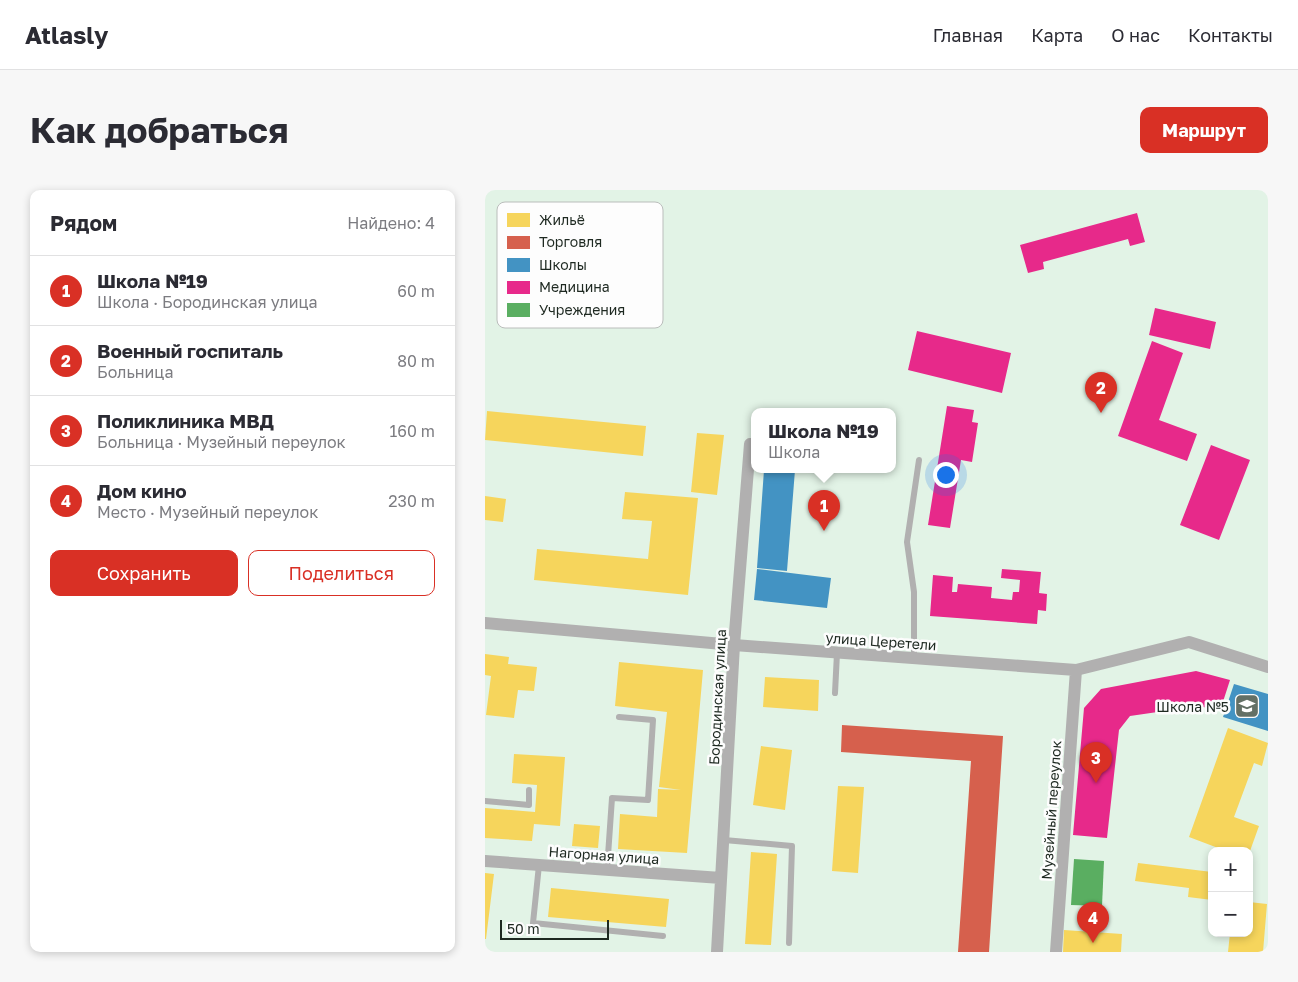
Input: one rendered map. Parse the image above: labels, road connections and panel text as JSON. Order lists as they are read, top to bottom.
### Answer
{
  "streets": {
    "street": [
      "улица Церетели",
      "Бородинская улица",
      "Музейный переулок",
      "Нагорная улица"
    ]
  },
  "crossings": [
    ["улица Церетели", "Бородинская улица"],
    ["улица Церетели", "Музейный переулок"],
    ["Бородинская улица", "Нагорная улица"]
  ],
  "places": {
    "school or university": ["Школа №5"]
  },
  "legend": [
    "Жильё",
    "Торговля",
    "Школы",
    "Медицина",
    "Учреждения"
  ],
  "scale_bar": "50 m",
  "page": {
    "header": "Atlasly",
    "nav": [
      "Главная",
      "Карта",
      "О нас",
      "Контакты"
    ],
    "buttons": [
      "Маршрут",
      ["Сохранить", "Поделиться"]
    ],
    "title": "Как добраться",
    "heading": ["Рядом", "Найдено: 4"],
    "list": [
      {
        "mark": "1",
        "name": "Школа №19",
        "note": "Школа · Бородинская улица",
        "value": "60 m"
      },
      {
        "mark": "2",
        "name": "Военный госпиталь",
        "note": "Больница",
        "value": "80 m"
      },
      {
        "mark": "3",
        "name": "Поликлиника МВД",
        "note": "Больница · Музейный переулок",
        "value": "160 m"
      },
      {
        "mark": "4",
        "name": "Дом кино",
        "note": "Место · Музейный переулок",
        "value": "230 m"
      }
    ],
    "pins": [
      "2",
      "1",
      "3",
      "4"
    ],
    "popup": ["Школа №19", "Школа"],
    "map_buttons": ["+", "−"],
    "scale": "50 m"
  }
}
